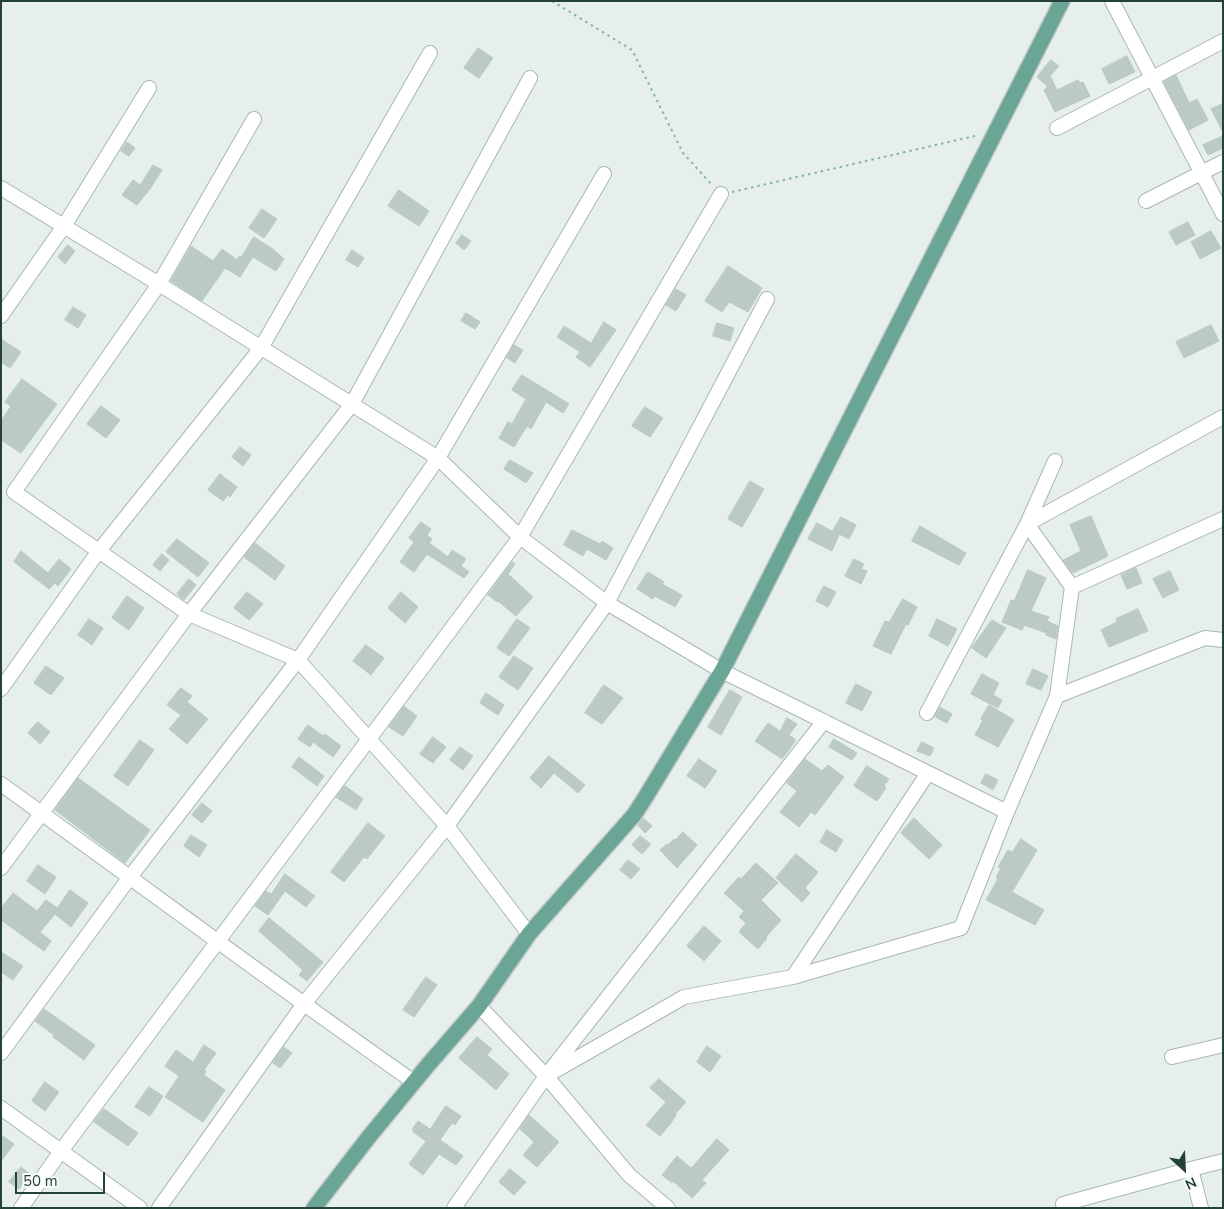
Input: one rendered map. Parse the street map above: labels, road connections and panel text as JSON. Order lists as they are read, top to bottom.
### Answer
{
  "scale_bar": "50 m",
  "north": "bottom right"
}
